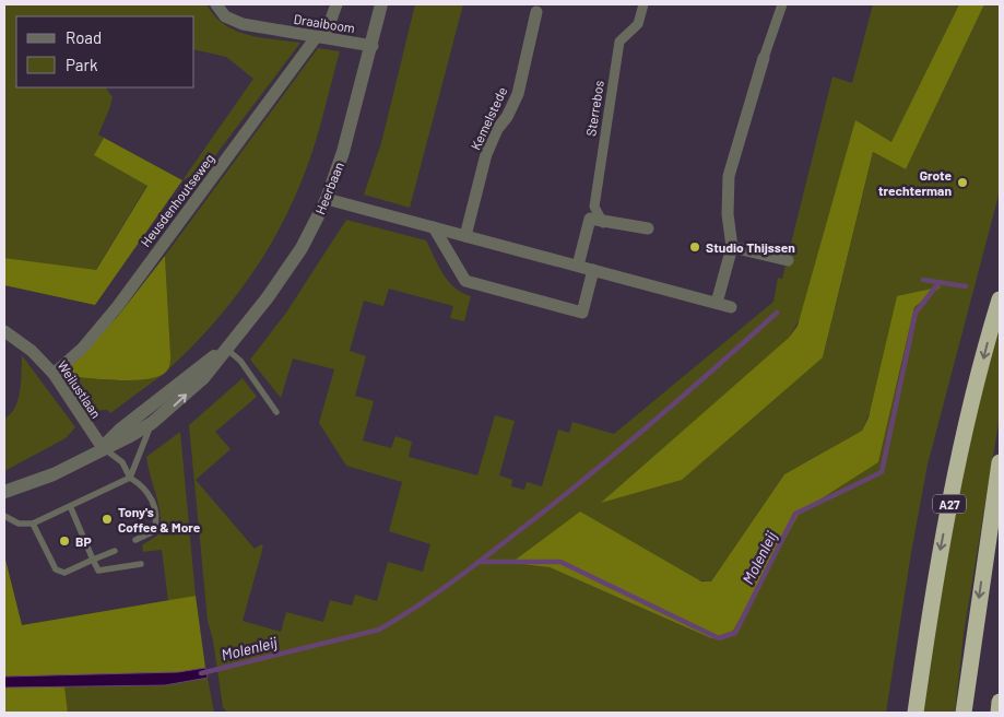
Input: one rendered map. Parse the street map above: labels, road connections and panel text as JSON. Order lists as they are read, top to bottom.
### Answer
{
  "streets": {
    "highway": ["A27"],
    "street": [
      "Draaiboom",
      "Sterrebos",
      "Kemelstede",
      "Heerbaan",
      "Heusdenhoutseweg",
      "Weilustlaan"
    ]
  },
  "crossings": [
    ["Draaiboom", "Heerbaan"],
    ["Draaiboom", "Heusdenhoutseweg"],
    ["Heerbaan", "Weilustlaan"],
    ["Heusdenhoutseweg", "Weilustlaan"]
  ],
  "water": ["Molenleij"],
  "places": [
    "Grote trechterman",
    "Studio Thijssen",
    "Tony's Coffee & More",
    "BP"
  ],
  "legend": ["Road", "Park"]
}
